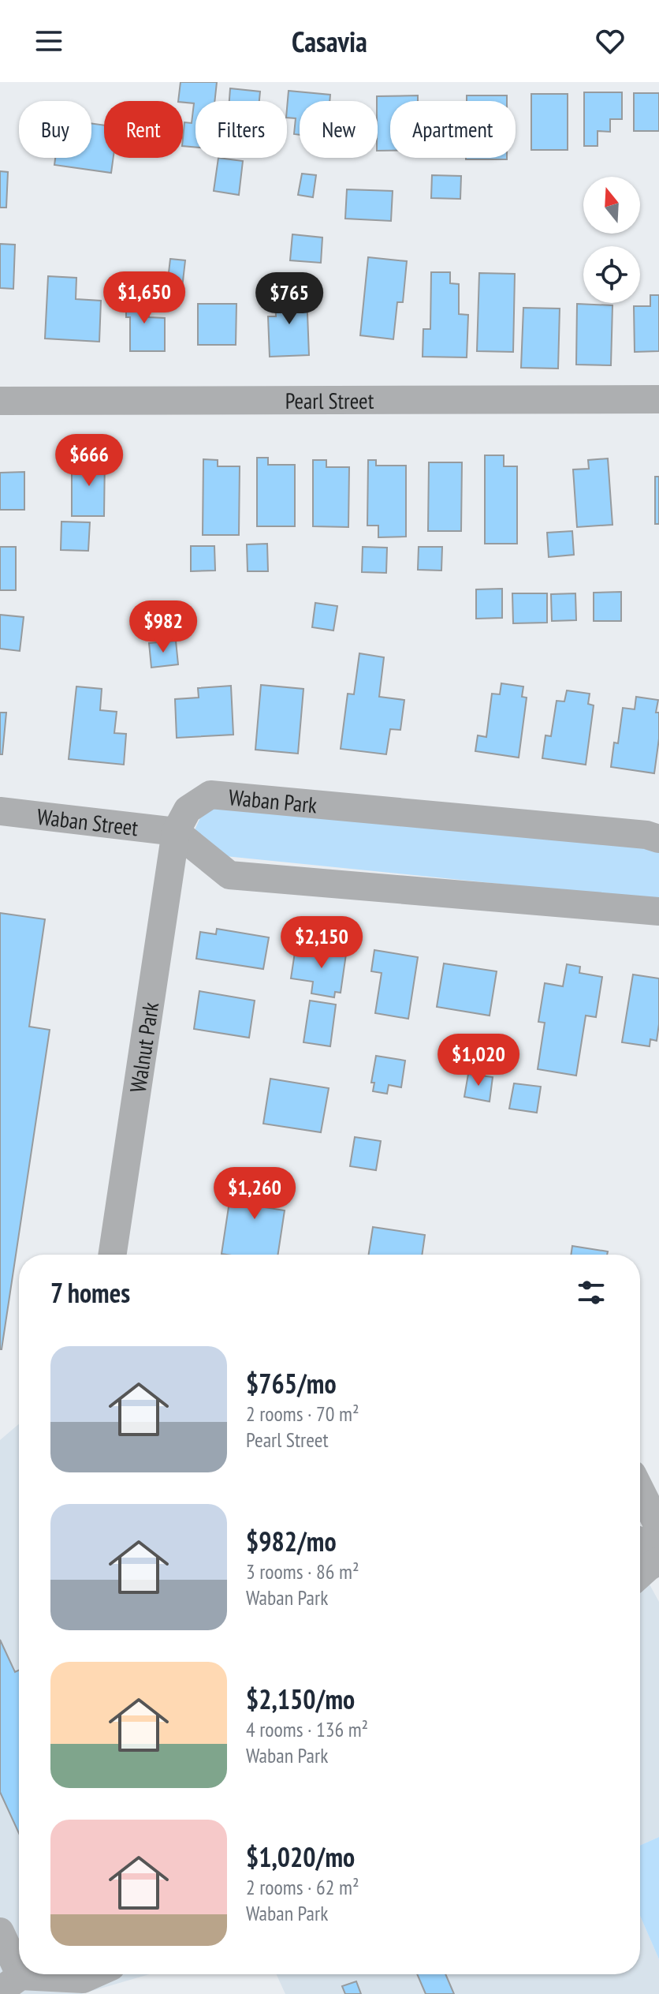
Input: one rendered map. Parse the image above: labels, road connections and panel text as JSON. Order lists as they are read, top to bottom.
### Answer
{
  "streets": {
    "street": [
      "Pearl Street",
      "Waban Park",
      "Waban Street",
      "Walnut Park"
    ]
  },
  "crossings": [
    ["Waban Park", "Waban Street"],
    ["Waban Park", "Walnut Park"],
    ["Waban Street", "Walnut Park"]
  ],
  "north": "top",
  "page": {
    "header": "Casavia",
    "chip": [
      "Buy",
      "Rent",
      "Filters",
      "New",
      "Apartment"
    ],
    "price": [
      "$1,650",
      "$765",
      "$666",
      "$982",
      "$2,150",
      "$1,020",
      "$1,260"
    ],
    "heading": "7 homes",
    "list": [
      {
        "name": "$765/mo",
        "note": "2 rooms · 70 m² · Pearl Street"
      },
      {
        "name": "$982/mo",
        "note": "3 rooms · 86 m² · Waban Park"
      },
      {
        "name": "$2,150/mo",
        "note": "4 rooms · 136 m² · Waban Park"
      },
      {
        "name": "$1,020/mo",
        "note": "2 rooms · 62 m² · Waban Park"
      }
    ]
  }
}
